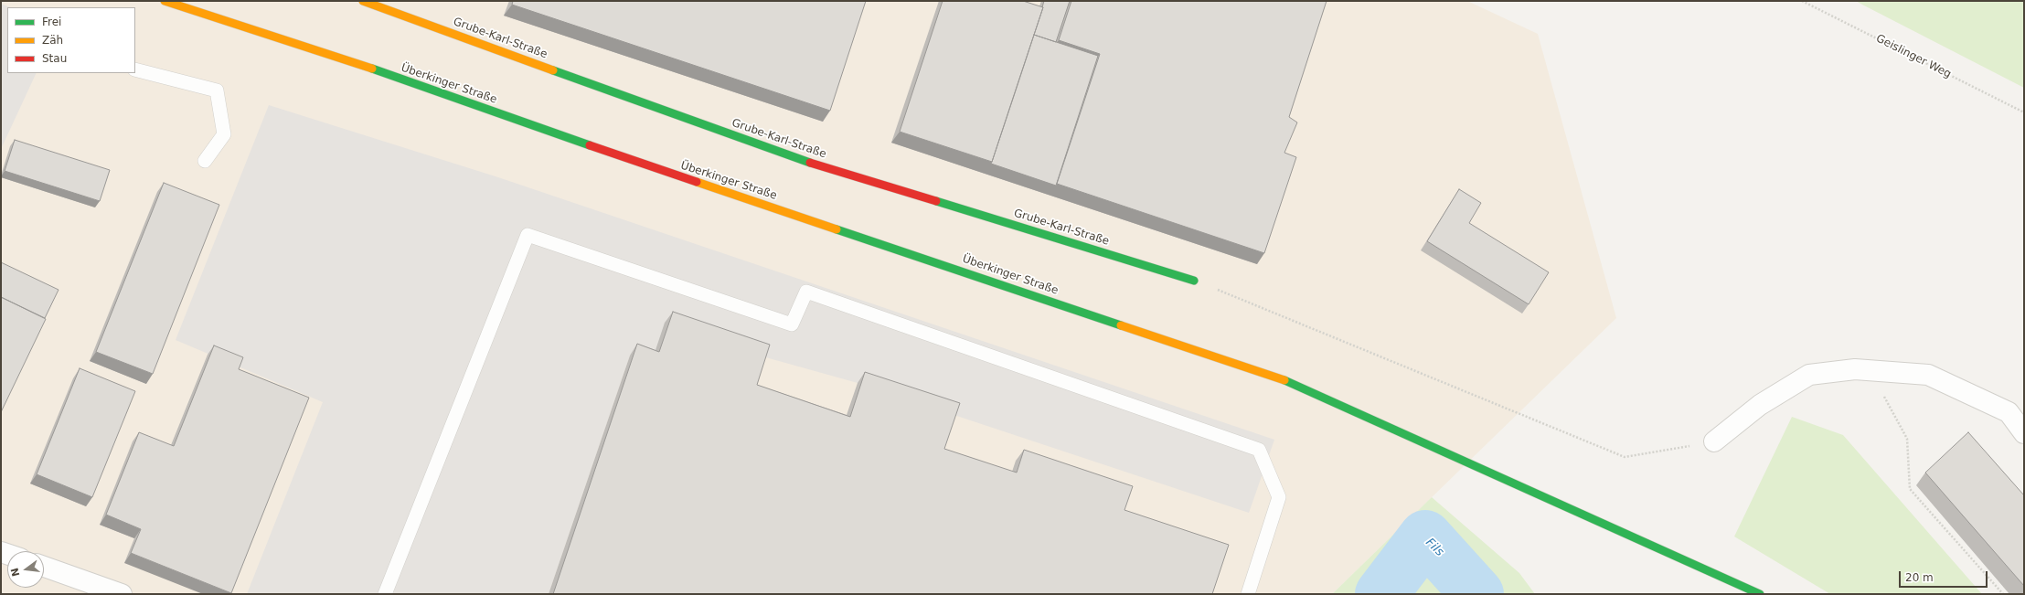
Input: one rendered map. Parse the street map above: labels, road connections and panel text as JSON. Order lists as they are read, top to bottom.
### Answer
{
  "streets": {
    "main road": ["Grube-Karl-Straße", "Überkinger Straße"],
    "path": ["Geislinger Weg"]
  },
  "water": ["Fils"],
  "legend": ["Frei", "Zäh", "Stau"],
  "scale_bar": "20 m",
  "north": "left"
}
